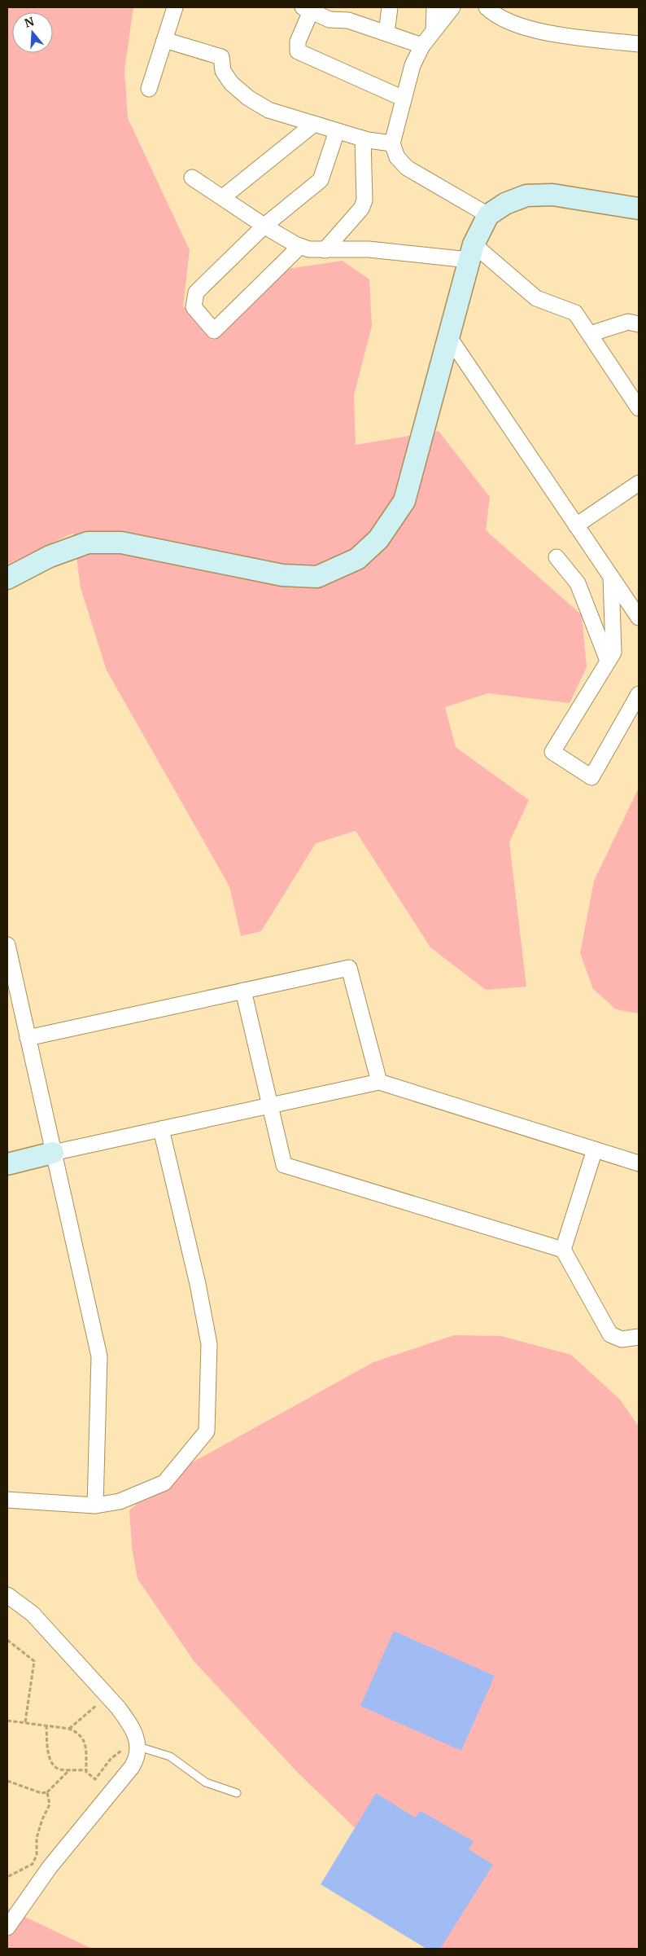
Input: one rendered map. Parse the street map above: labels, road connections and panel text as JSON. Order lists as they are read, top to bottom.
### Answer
{
  "north": "top"
}
